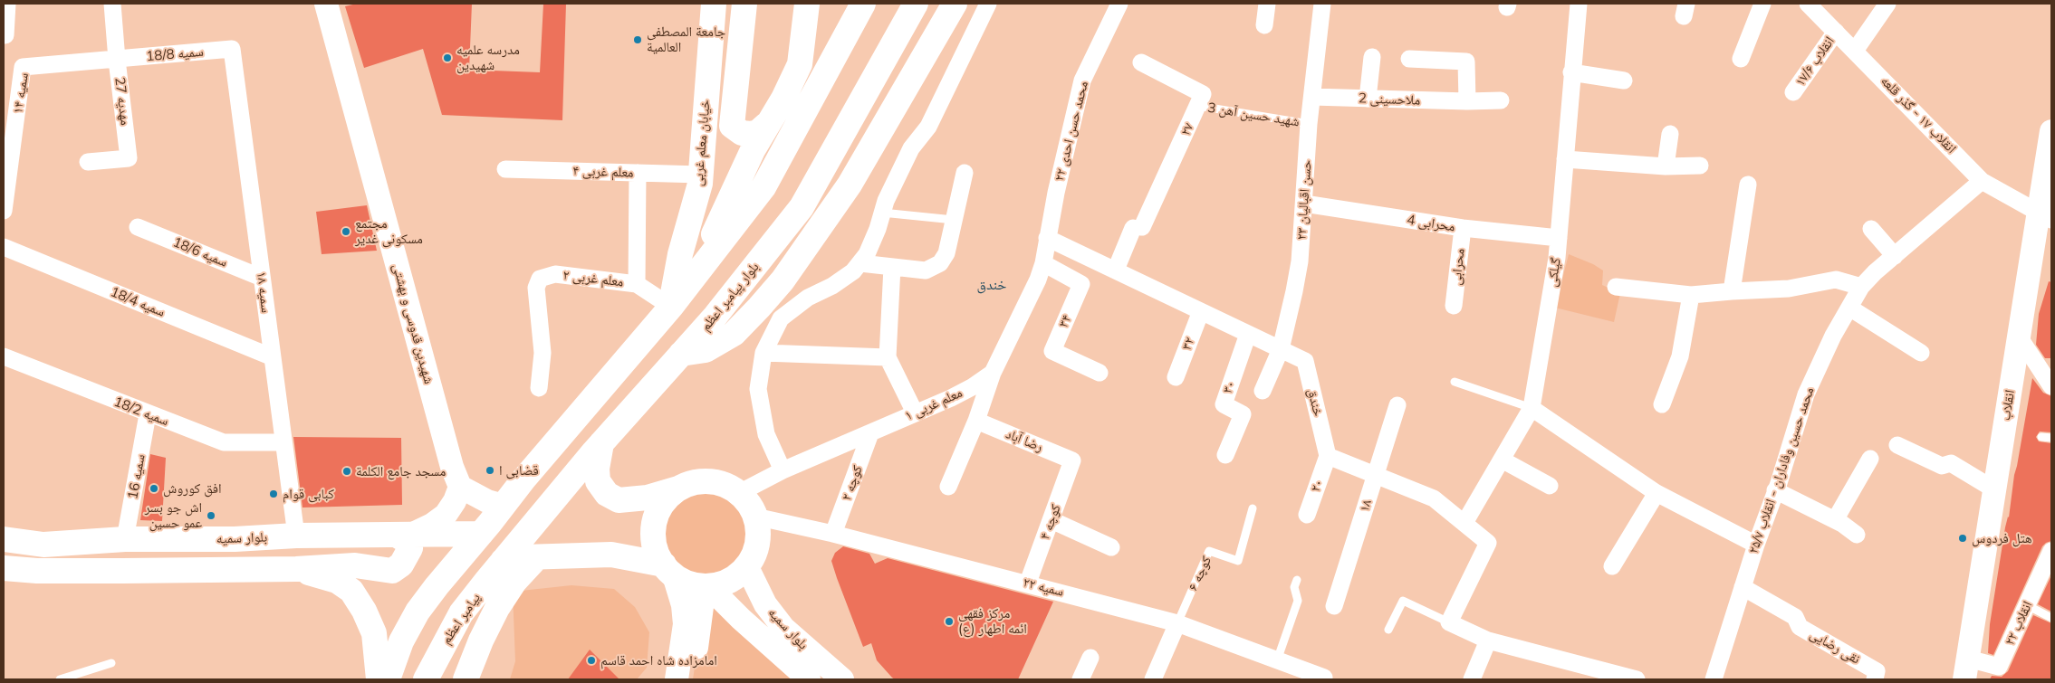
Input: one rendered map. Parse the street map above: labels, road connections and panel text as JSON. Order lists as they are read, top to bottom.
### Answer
{
  "streets": {
    "main road": [
      "خیابان معلم غربی",
      "بلوار پیامبر اعظم",
      "شهیدین قدوسی و بهشتی",
      "انقلاب",
      "بلوار سمیه",
      "پیامبر اعظم"
    ],
    "street": [
      "سمیه 18/8",
      "انقلاب ۱۷/۶",
      "سمیه ۱۴",
      "ملاحسینی 2",
      "مهدیه 27",
      "انقلاب ۱۷ - گذر قلعه",
      "۲۷",
      "۲۲ محمد حسن احدی",
      "معلم غربی ۴",
      "۲۳ حسن اقبالیان",
      "محرابی 4",
      "سمیه 18/6",
      "محرابی",
      "گیلکی",
      "معلم غربی ۲",
      "سمیه ۱۸",
      "سمیه 18/4",
      "۳۴",
      "۳۲",
      "۳۰",
      "خندق",
      "معلم غربی ۱",
      "سمیه 18/2",
      "رضا آباد",
      "محمد حسین وفاداران - انقلاب ۲۵/۷",
      "سمیه 16",
      "کوچه ۲",
      "۲۰",
      "۱۸",
      "کوچه ۴",
      "سمیه ۲۲",
      "انقلاب ۲۲",
      "نقی رضایی"
    ],
    "lane": ["شهید حسین آهن 3", "کوچه ۶"]
  },
  "crossings": [
    ["سمیه 18/8", "سمیه ۱۴"],
    ["سمیه 18/8", "مهدیه 27"],
    ["سمیه 18/8", "سمیه ۱۸"],
    ["انقلاب ۱۷/۶", "انقلاب ۱۷ - گذر قلعه"],
    ["سمیه ۱۴", "مهدیه 27"],
    ["ملاحسینی 2", "۲۳ حسن اقبالیان"],
    ["شهید حسین آهن 3", "۲۷"],
    ["شهید حسین آهن 3", "۲۳ حسن اقبالیان"],
    ["انقلاب ۱۷ - گذر قلعه", "انقلاب"],
    ["انقلاب ۱۷ - گذر قلعه", "محمد حسین وفاداران - انقلاب ۲۵/۷"],
    ["۲۷", "خندق"],
    ["۲۲ محمد حسن احدی", "خندق"],
    ["۲۲ محمد حسن احدی", "معلم غربی ۱"],
    ["خیابان معلم غربی", "معلم غربی ۴"],
    ["خیابان معلم غربی", "معلم غربی ۲"],
    ["۲۳ حسن اقبالیان", "محرابی 4"],
    ["۲۳ حسن اقبالیان", "خندق"],
    ["محرابی 4", "محرابی"],
    ["محرابی 4", "گیلکی"],
    ["سمیه 18/6", "سمیه ۱۸"],
    ["سمیه ۱۸", "سمیه 18/4"],
    ["سمیه ۱۸", "سمیه 18/2"],
    ["سمیه ۱۸", "بلوار سمیه"],
    ["بلوار پیامبر اعظم", "پیامبر اعظم"],
    ["۳۴", "معلم غربی ۱"],
    ["۳۲", "خندق"],
    ["۳۰", "خندق"],
    ["خندق", "معلم غربی ۱"],
    ["خندق", "۲۰"],
    ["معلم غربی ۱", "کوچه ۲"],
    ["معلم غربی ۱", "بلوار سمیه"],
    ["معلم غربی ۱", "سمیه ۲۲"],
    ["انقلاب", "انقلاب ۲۲"],
    ["سمیه 18/2", "سمیه 16"],
    ["رضا آباد", "کوچه ۴"],
    ["محمد حسین وفاداران - انقلاب ۲۵/۷", "نقی رضایی"],
    ["سمیه 16", "بلوار سمیه"],
    ["کوچه ۲", "سمیه ۲۲"],
    ["کوچه ۴", "سمیه ۲۲"],
    ["بلوار سمیه", "سمیه ۲۲"],
    ["کوچه ۶", "سمیه ۲۲"]
  ],
  "districts": ["خندق"],
  "places": [
    "جامعة المصطفی العالمیة",
    "مدرسه علمیه شهیدین",
    "مجتمع مسکونی غدیر",
    "قضابی ا",
    "مسجد جامع الکلمة",
    "افق کوروش",
    "کبابی قوام",
    "اش جو بسر عمو حسین",
    "هتل فردوس",
    "مرکز فقهی ائمه اطهار (ع)",
    "امامزاده شاه احمد قاسم"
  ]
}
